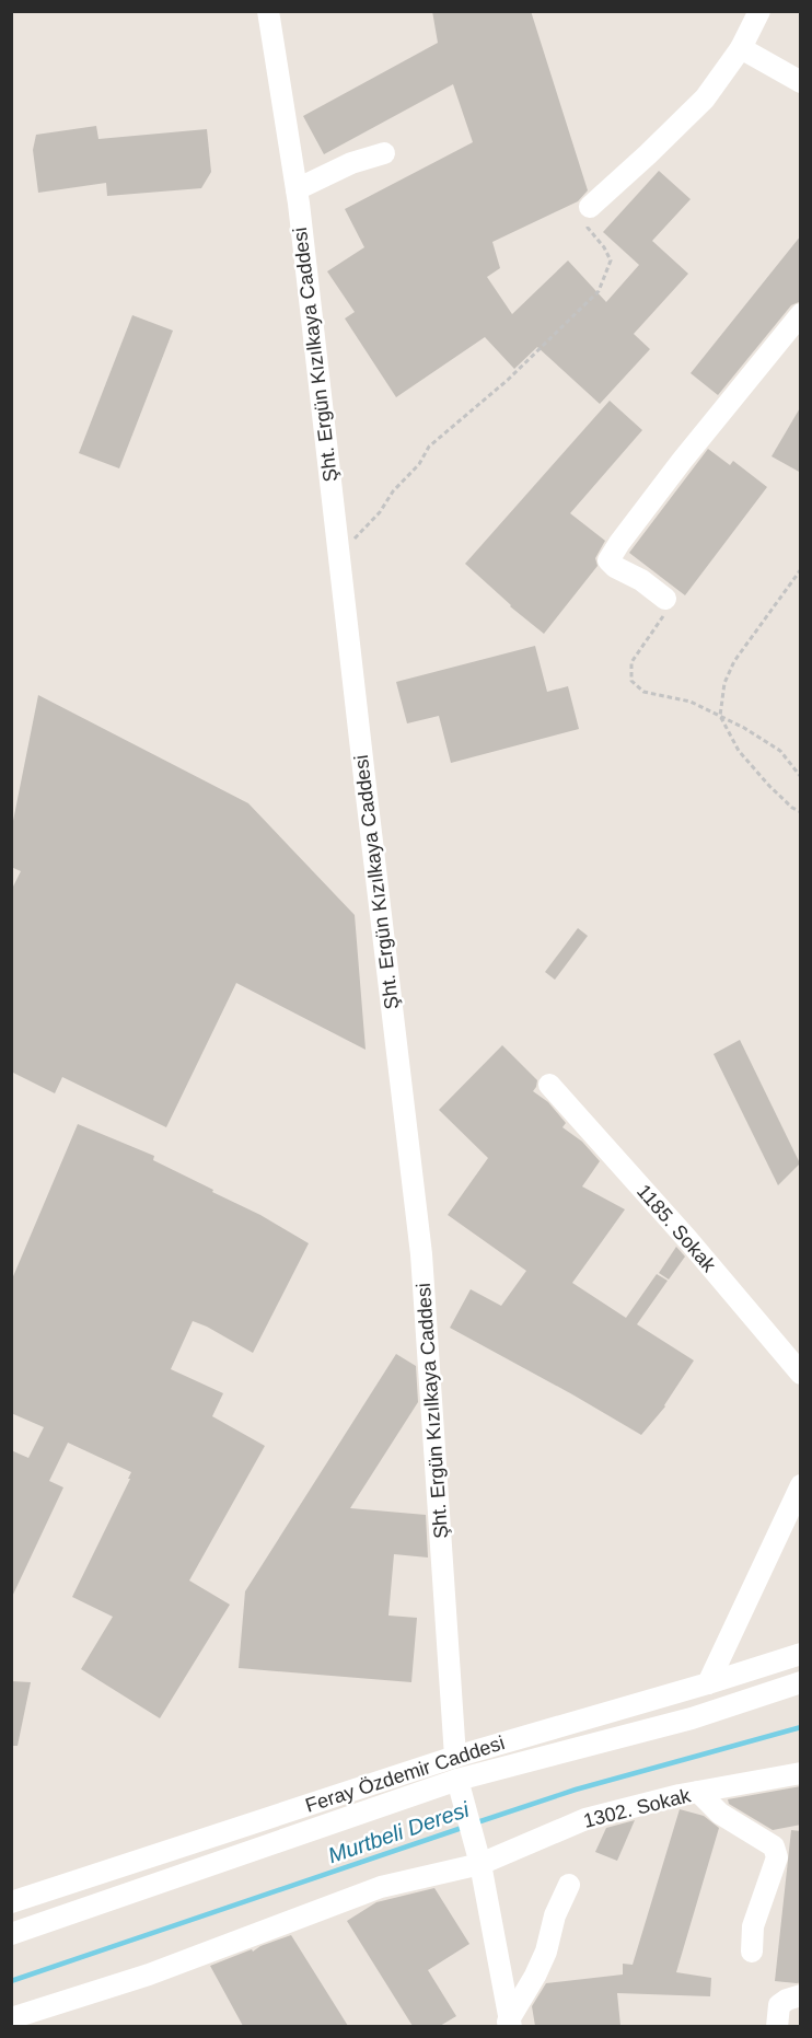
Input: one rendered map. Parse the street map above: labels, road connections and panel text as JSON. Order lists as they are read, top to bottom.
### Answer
{
  "streets": {
    "street": [
      "Şht. Ergün Kızılkaya Caddesi",
      "1185. Sokak",
      "Feray Özdemir Caddesi",
      "1302. Sokak"
    ]
  },
  "crossings": [
    ["Şht. Ergün Kızılkaya Caddesi", "Feray Özdemir Caddesi"]
  ],
  "water": ["Murtbeli Deresi"]
}
